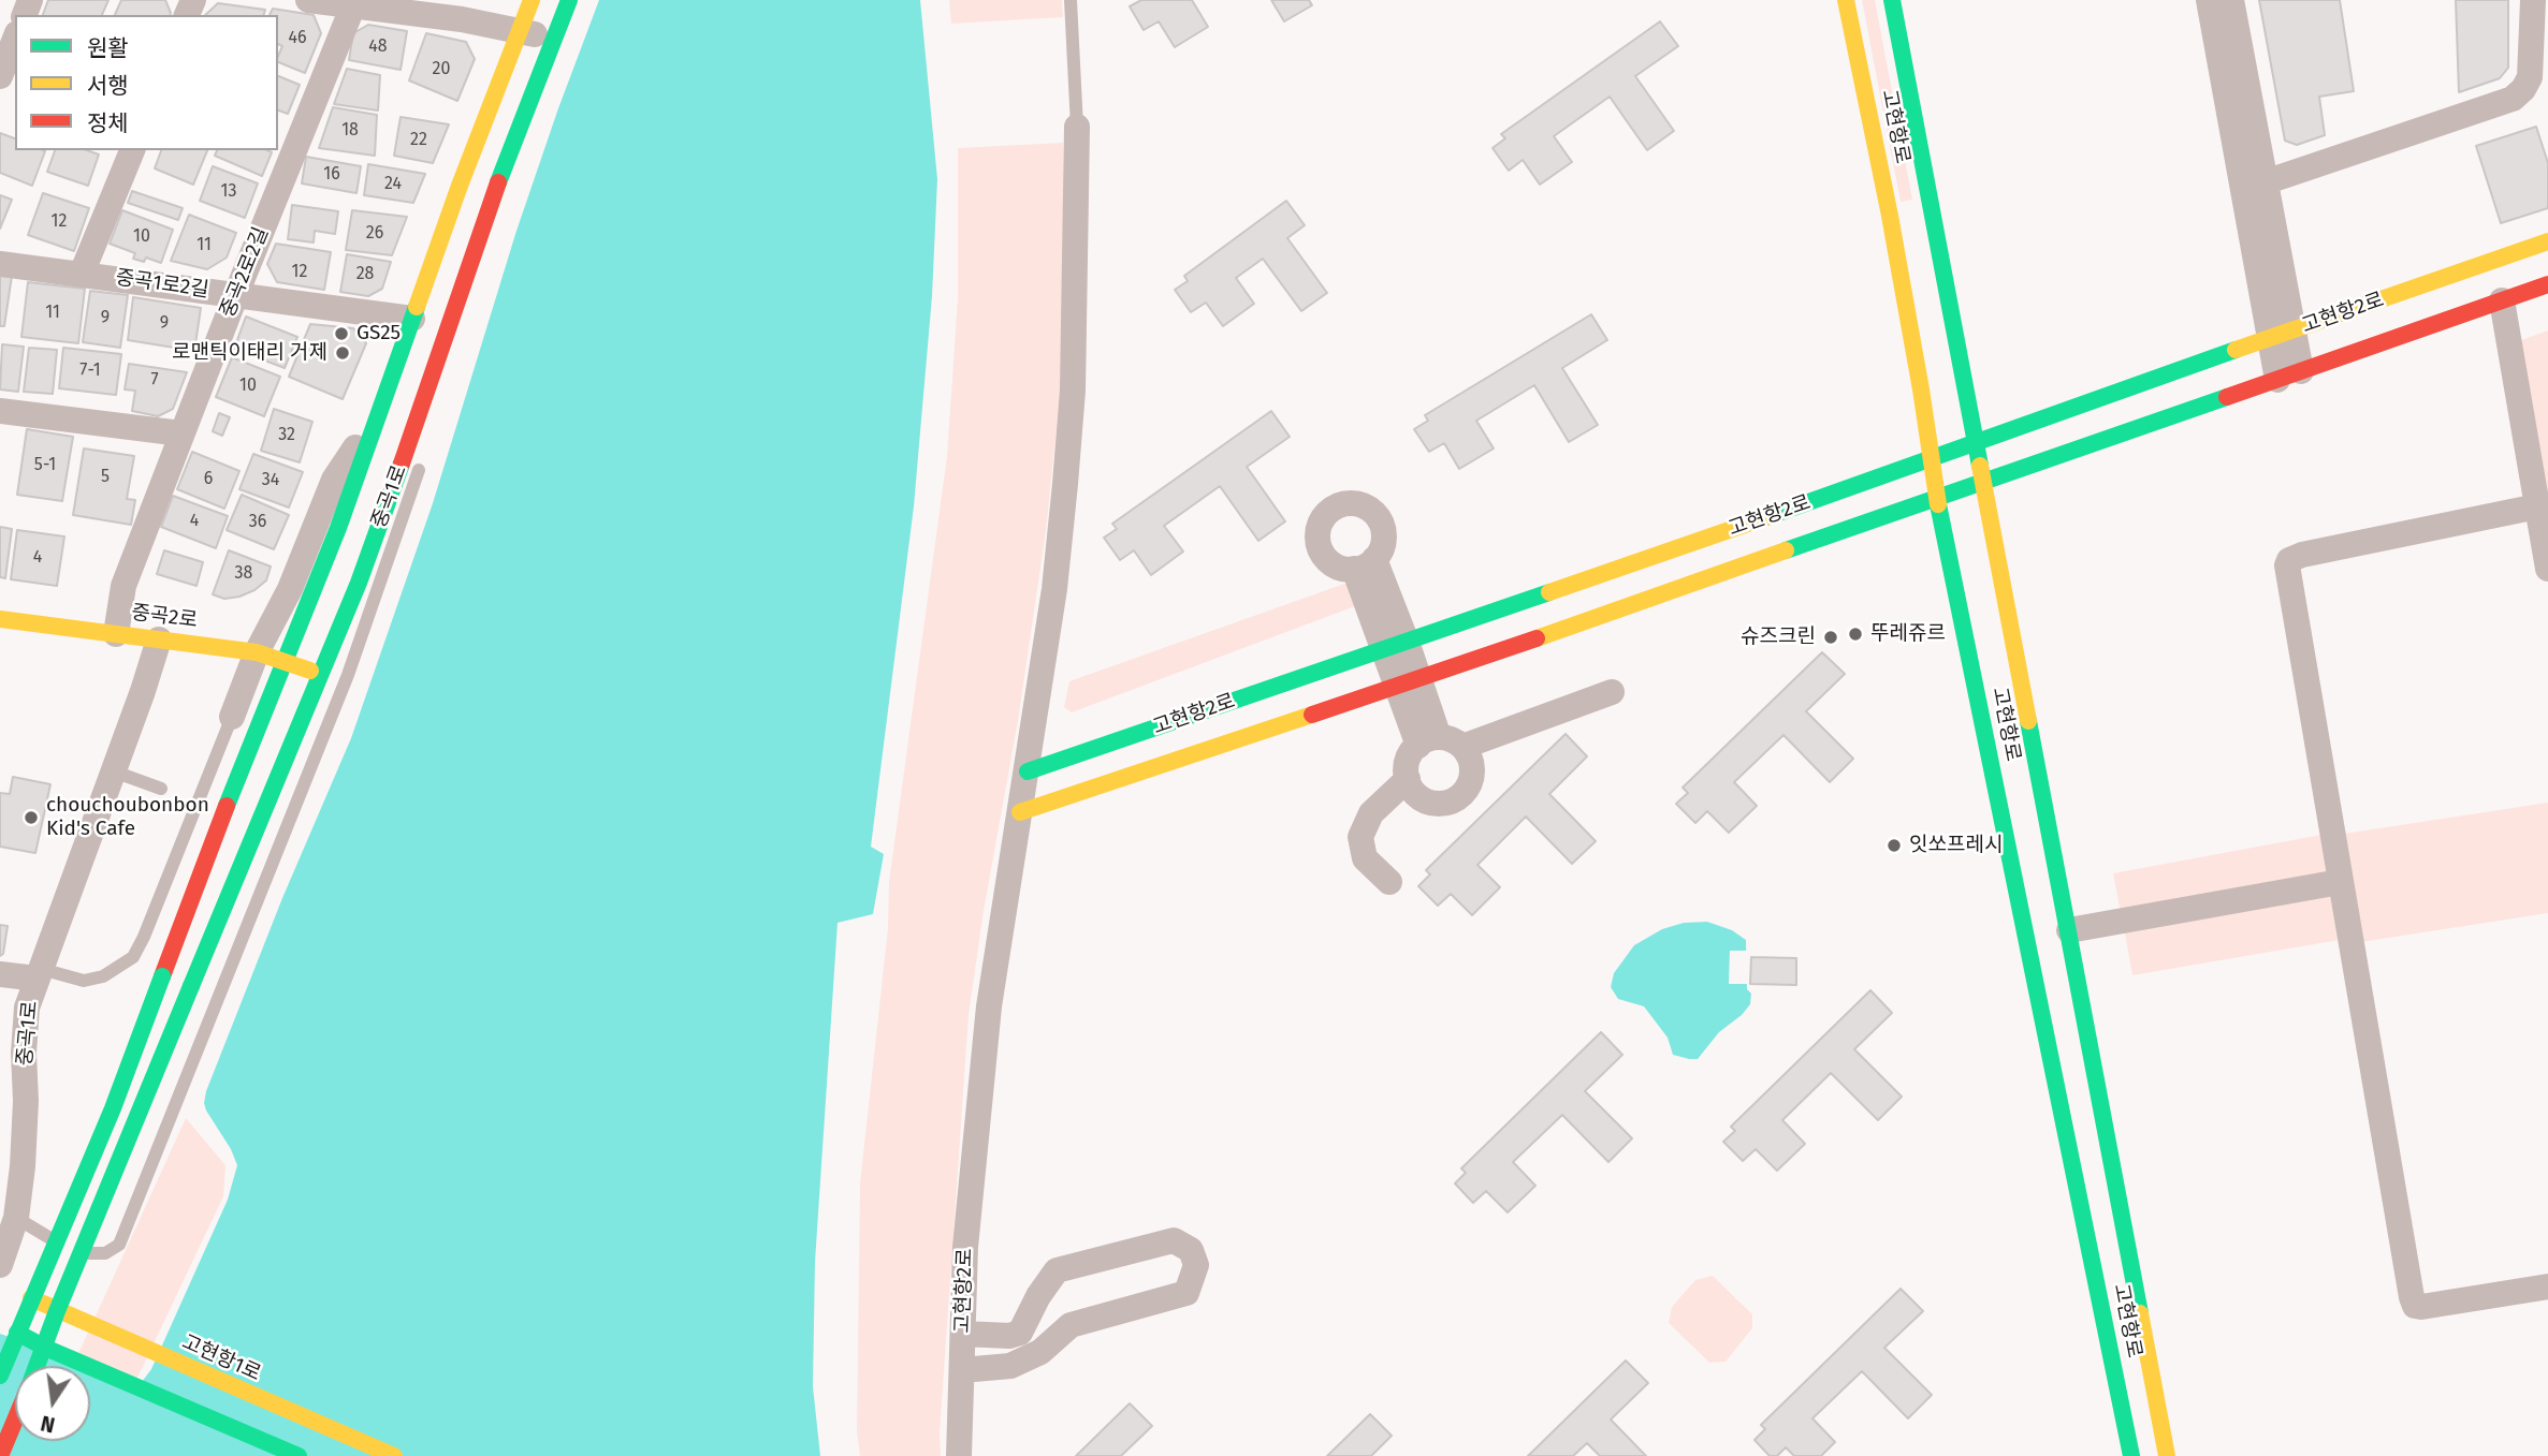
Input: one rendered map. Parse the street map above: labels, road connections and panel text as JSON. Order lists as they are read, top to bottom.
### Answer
{
  "streets": {
    "street": [
      "고현항로",
      "중곡2로2길",
      "중곡1로2길",
      "고현항2로",
      "중곡1로",
      "중곡2로",
      "고현항1로"
    ]
  },
  "crossings": [
    ["고현항로", "고현항2로"],
    ["중곡2로2길", "중곡1로2길"],
    ["중곡2로2길", "중곡2로"],
    ["중곡1로2길", "중곡1로"],
    ["중곡1로", "중곡2로"],
    ["중곡1로", "고현항1로"]
  ],
  "places": [
    "GS25",
    "로맨틱이태리 거제",
    "뚜레쥬르",
    "슈즈크린",
    "chouchoubonbon Kid's Cafe",
    "잇쏘프레시"
  ],
  "house_numbers": [
    "46",
    "48",
    "20",
    "18",
    "22",
    "16",
    "24",
    "13",
    "12",
    "26",
    "10",
    "11",
    "12",
    "28",
    "11",
    "9",
    "9",
    "7-1",
    "7",
    "10",
    "32",
    "5-1",
    "5",
    "6",
    "34",
    "4",
    "36",
    "4",
    "38"
  ],
  "legend": ["원활", "서행", "정체"],
  "north": "bottom"
}
